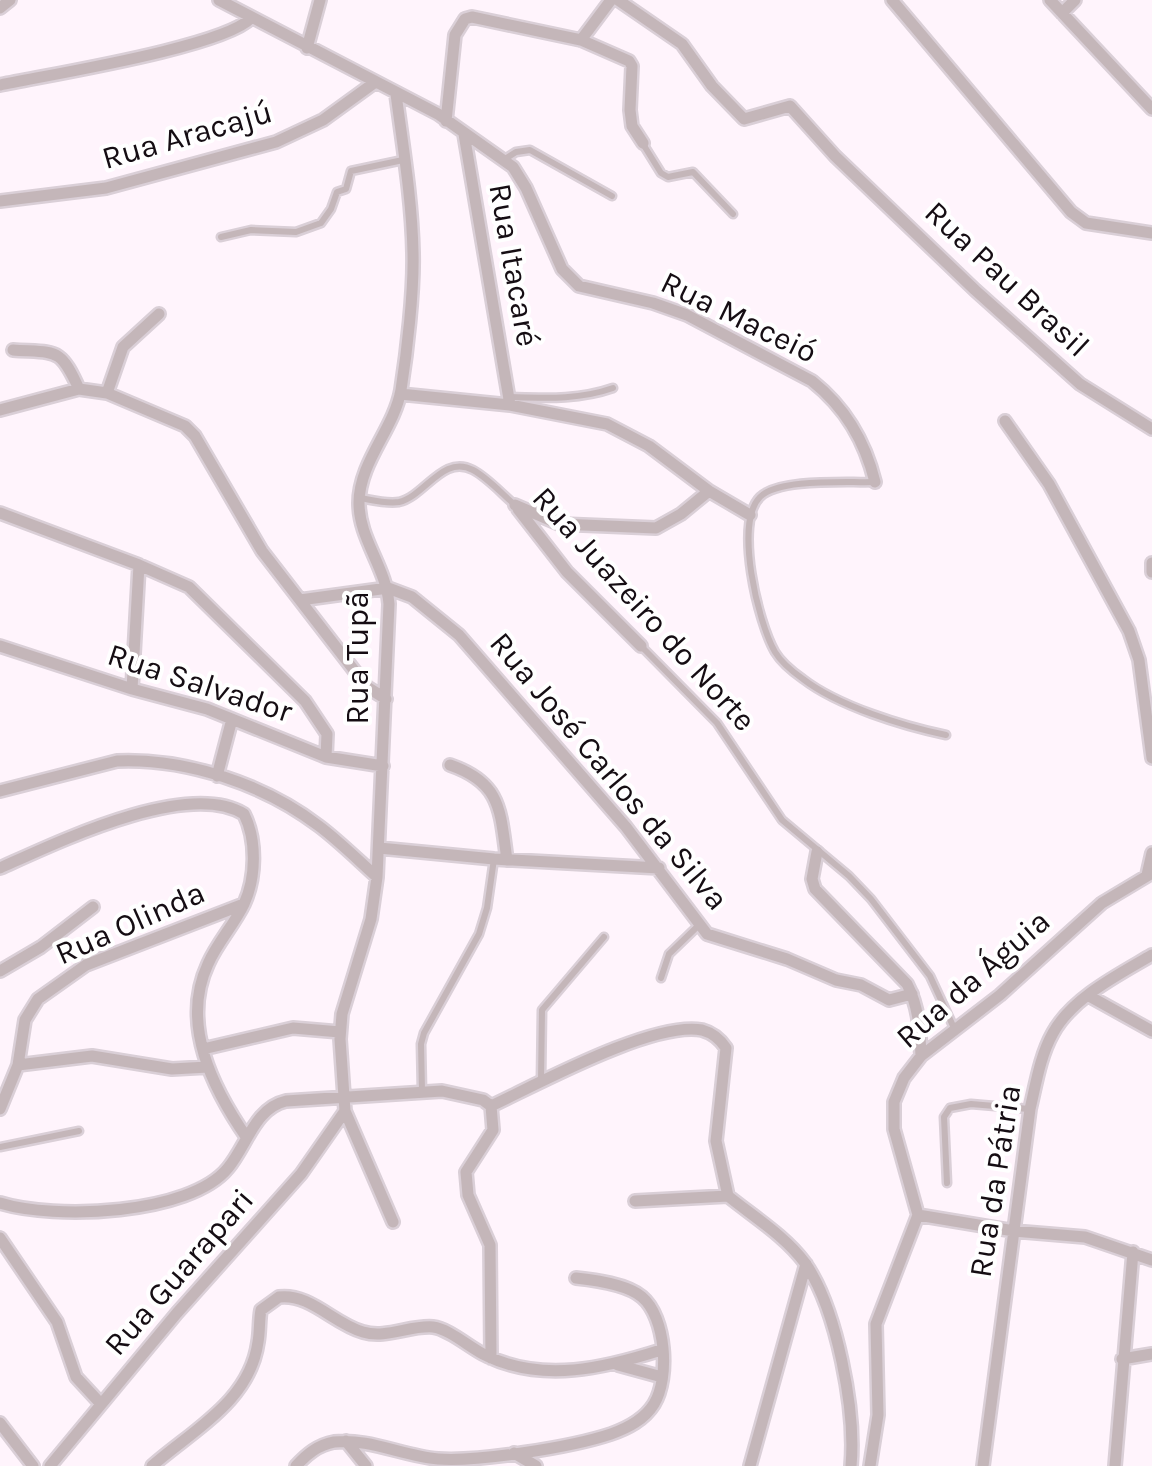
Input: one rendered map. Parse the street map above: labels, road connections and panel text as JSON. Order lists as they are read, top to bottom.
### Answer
{
  "streets": {
    "street": [
      "Rua Aracajú",
      "Rua Itacaré",
      "Rua Pau Brasil",
      "Rua Maceió",
      "Rua Juazeiro do Norte",
      "Rua Tupã",
      "Rua Salvador",
      "Rua José Carlos da Silva",
      "Rua Olinda",
      "Rua da Águia",
      "Rua da Pátria",
      "Rua Guarapari"
    ]
  },
  "crossings": [
    ["Rua Aracajú", "Rua Maceió"],
    ["Rua Itacaré", "Rua Maceió"],
    ["Rua Juazeiro do Norte", "Rua Tupã"],
    ["Rua Juazeiro do Norte", "Rua da Águia"],
    ["Rua Tupã", "Rua Salvador"],
    ["Rua Tupã", "Rua José Carlos da Silva"],
    ["Rua Tupã", "Rua Guarapari"]
  ]
}
